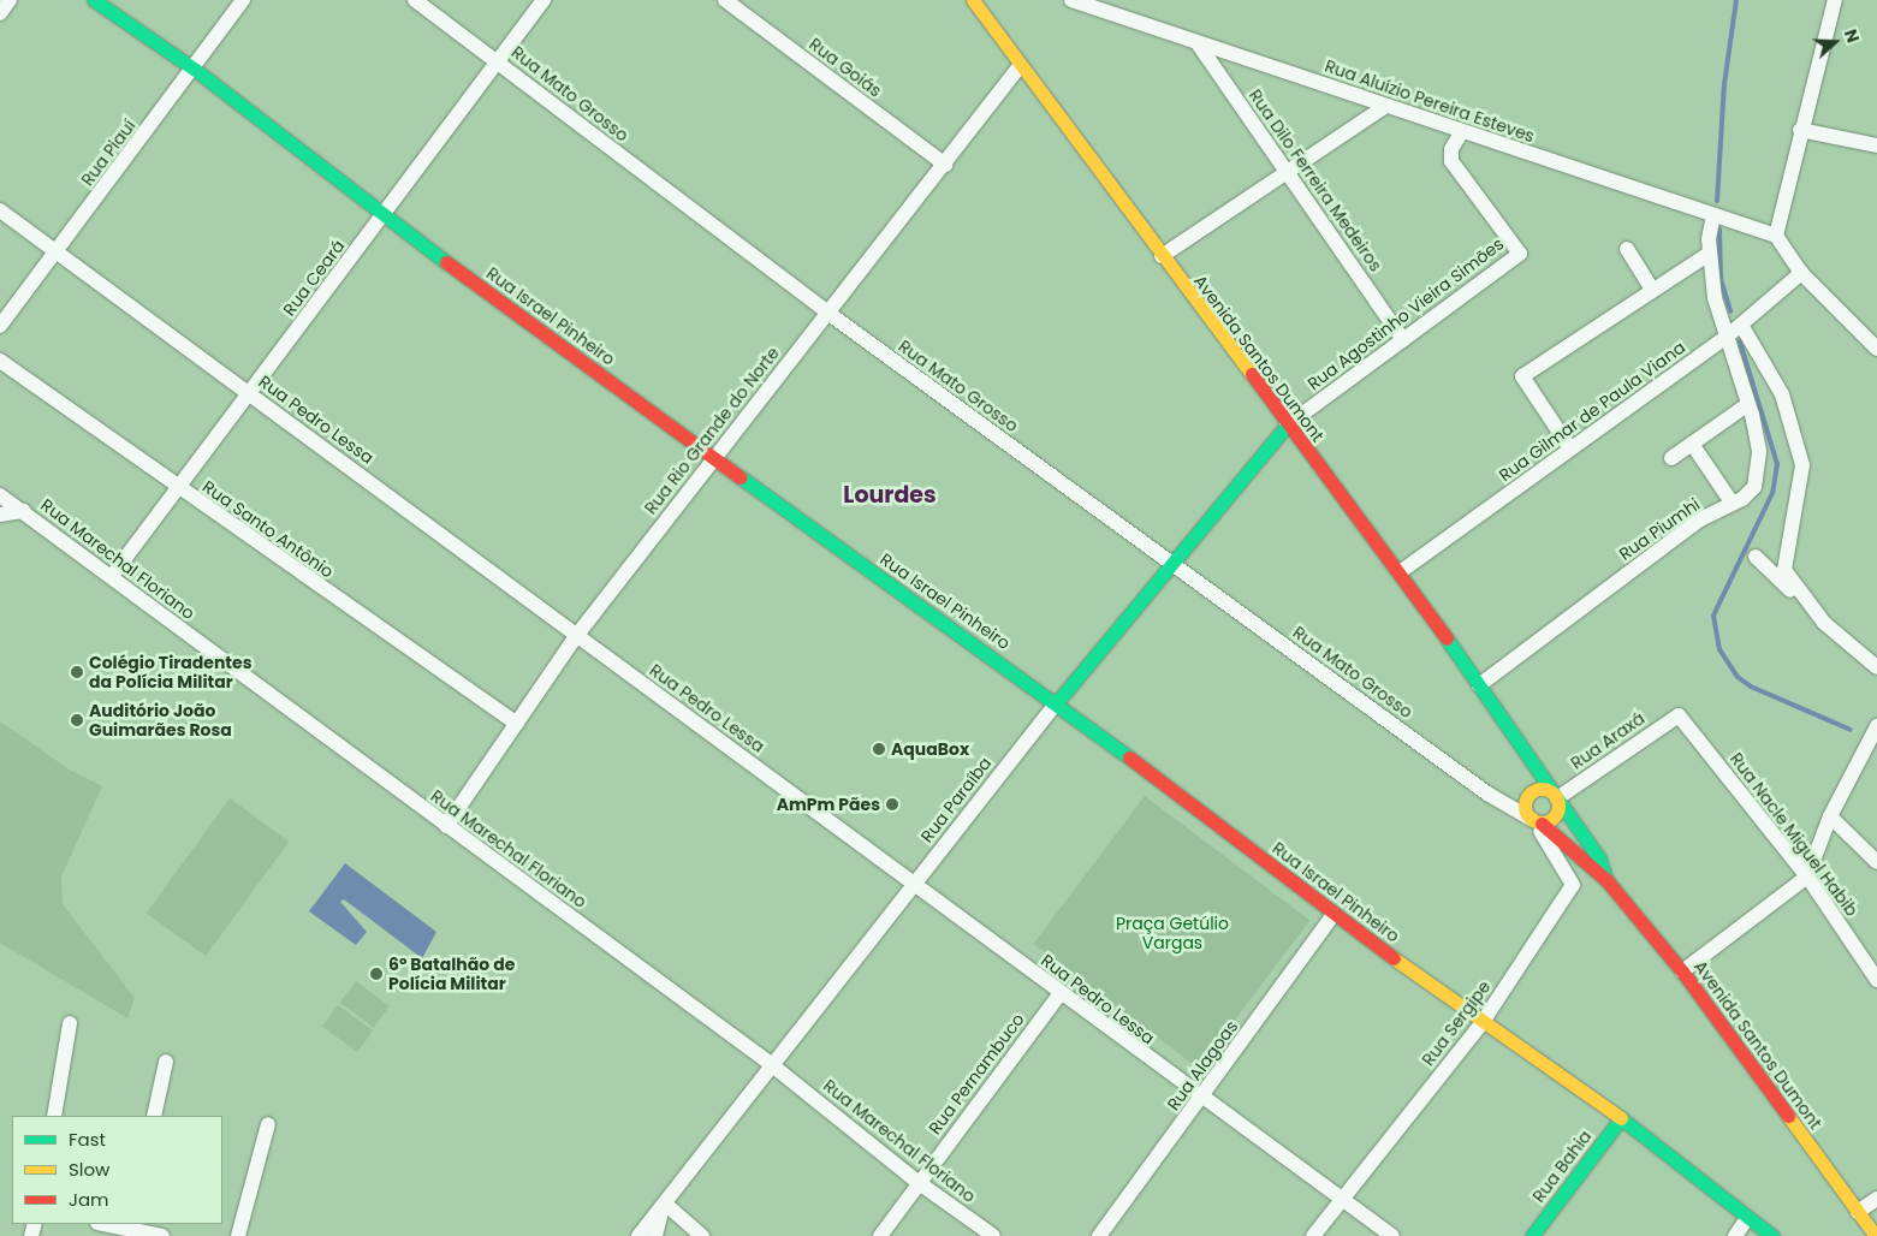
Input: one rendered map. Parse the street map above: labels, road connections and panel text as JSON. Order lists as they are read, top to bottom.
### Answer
{
  "streets": {
    "street": [
      "Rua Goiás",
      "Rua Mato Grosso",
      "Rua Aluízio Pereira Esteves",
      "Rua Piauí",
      "Rua Dilo Ferreira Medeiros",
      "Rua Ceará",
      "Rua Agostinho Vieira Simões",
      "Rua Israel Pinheiro",
      "Avenida Santos Dumont",
      "Rua Gilmar de Paula Viana",
      "Rua Pedro Lessa",
      "Rua Rio Grande do Norte",
      "Rua Santo Antônio",
      "Rua Piumhi",
      "Rua Marechal Floriano",
      "Rua Araxá",
      "Rua Paraíba",
      "Rua Nacle Miguel Habib",
      "Rua Sergipe",
      "Rua Alagoas",
      "Rua Pernambuco",
      "Rua Bahia"
    ]
  },
  "crossings": [
    ["Rua Goiás", "Rua Rio Grande do Norte"],
    ["Rua Mato Grosso", "Rua Ceará"],
    ["Rua Mato Grosso", "Avenida Santos Dumont"],
    ["Rua Mato Grosso", "Rua Rio Grande do Norte"],
    ["Rua Mato Grosso", "Rua Paraíba"],
    ["Rua Mato Grosso", "Rua Sergipe"],
    ["Rua Aluízio Pereira Esteves", "Rua Dilo Ferreira Medeiros"],
    ["Rua Aluízio Pereira Esteves", "Rua Agostinho Vieira Simões"],
    ["Rua Aluízio Pereira Esteves", "Rua Piumhi"],
    ["Rua Piauí", "Rua Israel Pinheiro"],
    ["Rua Piauí", "Rua Pedro Lessa"],
    ["Rua Dilo Ferreira Medeiros", "Rua Agostinho Vieira Simões"],
    ["Rua Ceará", "Rua Israel Pinheiro"],
    ["Rua Ceará", "Rua Pedro Lessa"],
    ["Rua Ceará", "Rua Santo Antônio"],
    ["Rua Ceará", "Rua Marechal Floriano"],
    ["Rua Agostinho Vieira Simões", "Avenida Santos Dumont"],
    ["Rua Agostinho Vieira Simões", "Rua Paraíba"],
    ["Rua Israel Pinheiro", "Rua Rio Grande do Norte"],
    ["Rua Israel Pinheiro", "Rua Paraíba"],
    ["Rua Israel Pinheiro", "Rua Sergipe"],
    ["Rua Israel Pinheiro", "Rua Alagoas"],
    ["Rua Israel Pinheiro", "Rua Bahia"],
    ["Avenida Santos Dumont", "Rua Gilmar de Paula Viana"],
    ["Avenida Santos Dumont", "Rua Rio Grande do Norte"],
    ["Avenida Santos Dumont", "Rua Piumhi"],
    ["Avenida Santos Dumont", "Rua Araxá"],
    ["Avenida Santos Dumont", "Rua Paraíba"],
    ["Avenida Santos Dumont", "Rua Sergipe"],
    ["Rua Gilmar de Paula Viana", "Rua Piumhi"],
    ["Rua Pedro Lessa", "Rua Rio Grande do Norte"],
    ["Rua Pedro Lessa", "Rua Paraíba"],
    ["Rua Pedro Lessa", "Rua Sergipe"],
    ["Rua Pedro Lessa", "Rua Alagoas"],
    ["Rua Pedro Lessa", "Rua Pernambuco"],
    ["Rua Rio Grande do Norte", "Rua Santo Antônio"],
    ["Rua Rio Grande do Norte", "Rua Marechal Floriano"],
    ["Rua Marechal Floriano", "Rua Paraíba"],
    ["Rua Marechal Floriano", "Rua Pernambuco"],
    ["Rua Araxá", "Rua Nacle Miguel Habib"]
  ],
  "districts": ["Lourdes"],
  "parks": ["Praça Getúlio Vargas"],
  "places": [
    "Colégio Tiradentes da Polícia Militar",
    "Auditório João Guimarães Rosa",
    "AquaBox",
    "AmPm Pães",
    "6º Batalhão de Polícia Militar"
  ],
  "legend": ["Fast", "Slow", "Jam"],
  "north": "right"
}
